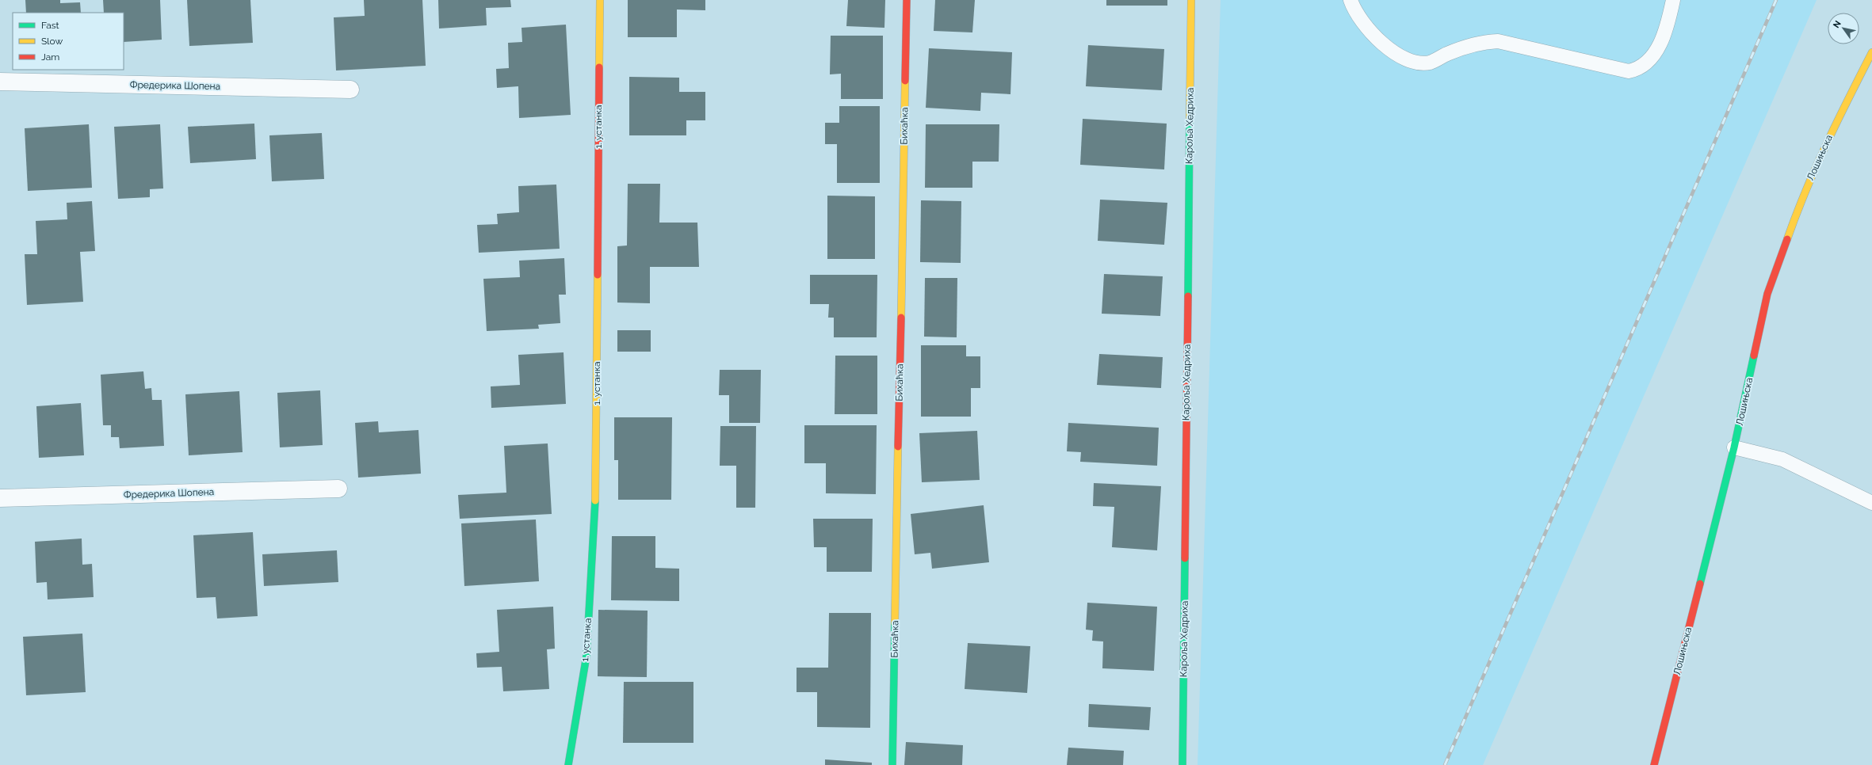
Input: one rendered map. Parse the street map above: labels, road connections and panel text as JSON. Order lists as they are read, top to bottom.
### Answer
{
  "streets": {
    "street": [
      "Фредерика Шопена",
      "Бихаћка",
      "Кароља Хедриха",
      "1. устанка",
      "Лошињска"
    ]
  },
  "legend": ["Fast", "Slow", "Jam"],
  "north": "top left"
}
